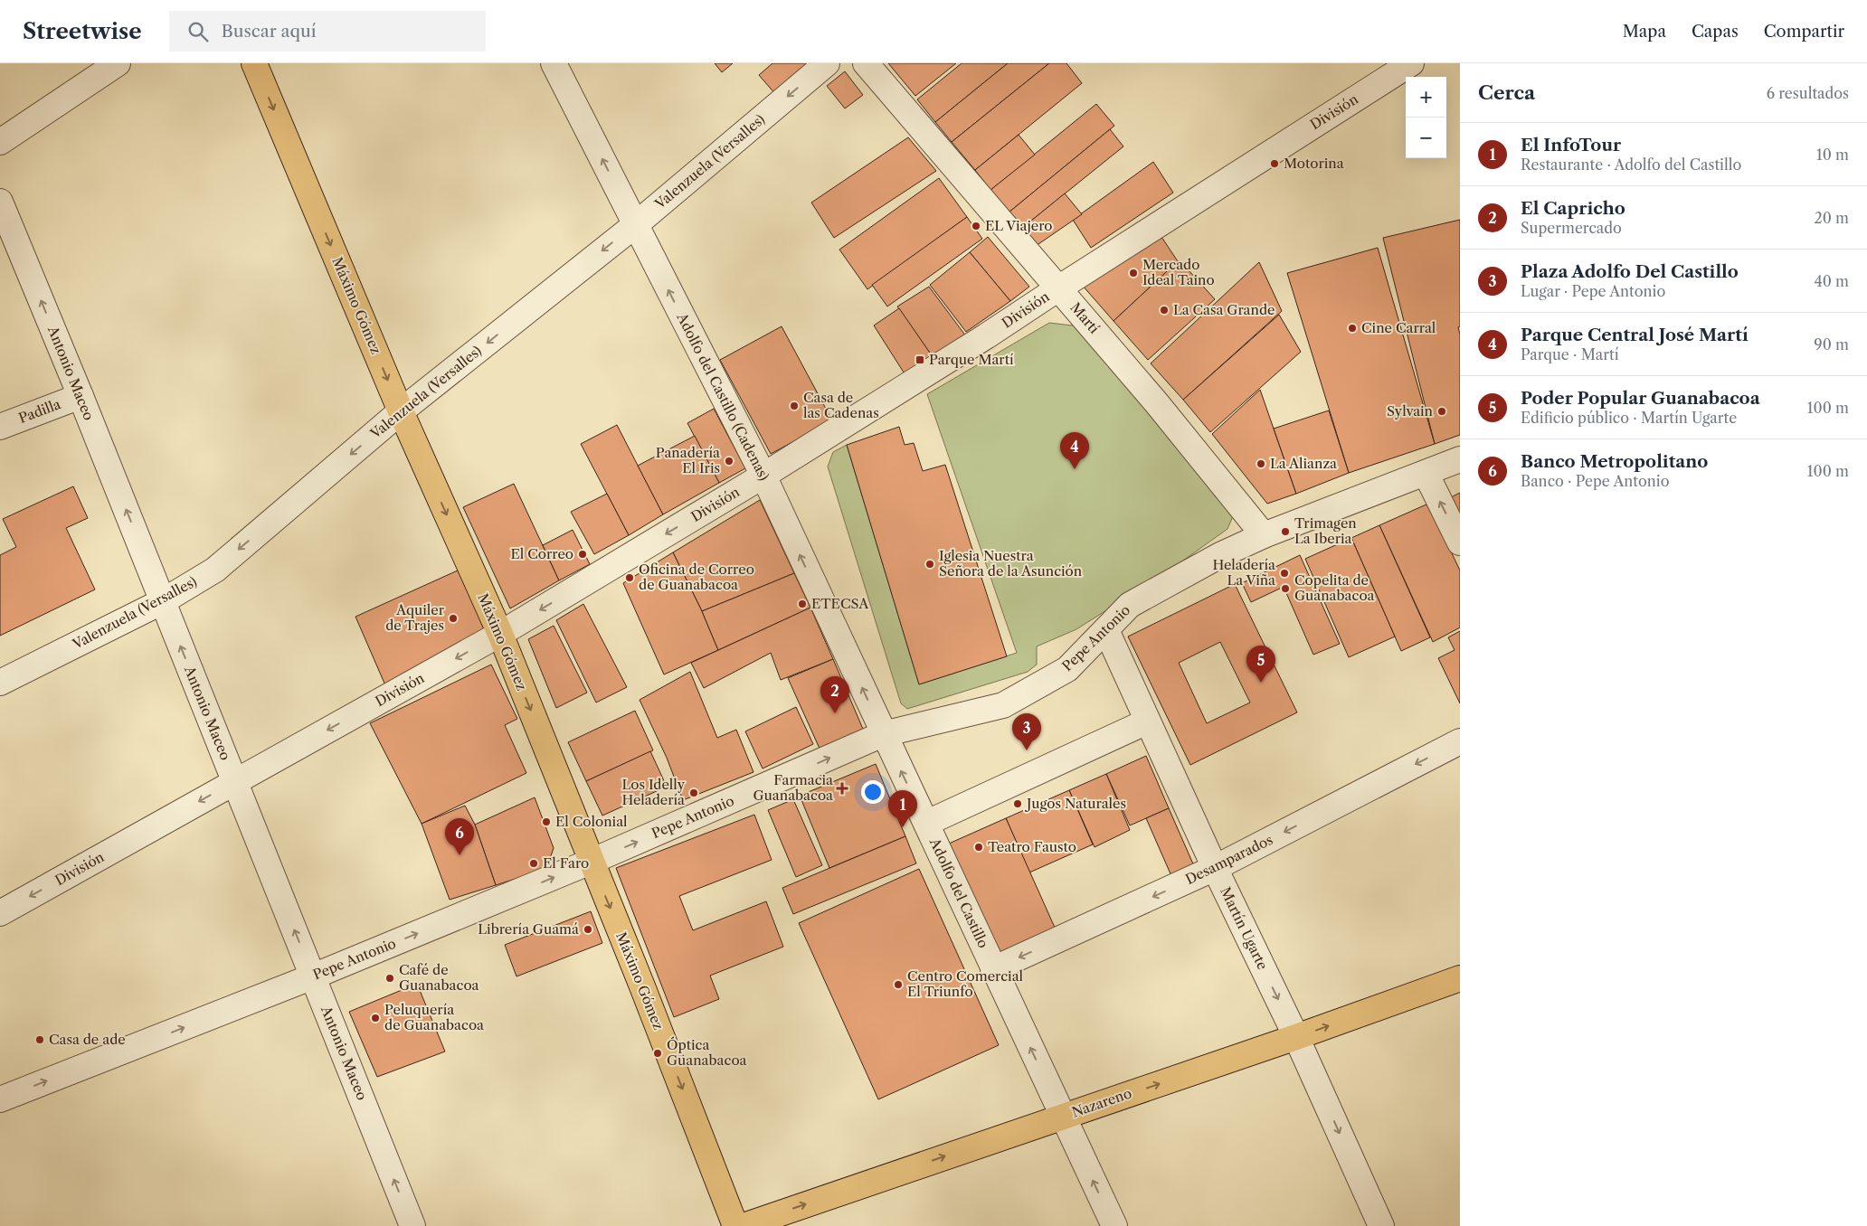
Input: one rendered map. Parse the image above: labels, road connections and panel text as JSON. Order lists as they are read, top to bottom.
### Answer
{
  "streets": {
    "main road": ["Máximo Gómez", "Nazareno"],
    "street": [
      "División",
      "Valenzuela (Versalles)",
      "Martí",
      "Antonio Maceo",
      "Adolfo del Castillo (Cadenas)",
      "Padilla",
      "Pepe Antonio",
      "Desamparados",
      "Adolfo del Castillo",
      "Martín Ugarte"
    ]
  },
  "crossings": [
    ["División", "Máximo Gómez"],
    ["División", "Martí"],
    ["División", "Antonio Maceo"],
    ["División", "Adolfo del Castillo (Cadenas)"],
    ["Valenzuela (Versalles)", "Máximo Gómez"],
    ["Valenzuela (Versalles)", "Antonio Maceo"],
    ["Valenzuela (Versalles)", "Adolfo del Castillo (Cadenas)"],
    ["Máximo Gómez", "Pepe Antonio"],
    ["Martí", "Pepe Antonio"],
    ["Antonio Maceo", "Padilla"],
    ["Antonio Maceo", "Pepe Antonio"],
    ["Adolfo del Castillo (Cadenas)", "Pepe Antonio"],
    ["Adolfo del Castillo (Cadenas)", "Adolfo del Castillo"],
    ["Pepe Antonio", "Adolfo del Castillo"],
    ["Pepe Antonio", "Martín Ugarte"],
    ["Desamparados", "Adolfo del Castillo"],
    ["Desamparados", "Martín Ugarte"],
    ["Adolfo del Castillo", "Nazareno"],
    ["Martín Ugarte", "Nazareno"]
  ],
  "one_way": [
    "División",
    "Valenzuela (Versalles)",
    "Máximo Gómez",
    "Antonio Maceo",
    "Adolfo del Castillo (Cadenas)",
    "Pepe Antonio",
    "Adolfo del Castillo",
    "Martín Ugarte",
    "Nazareno"
  ],
  "places": {
    "other": [
      "Motorina",
      "EL Viajero",
      "Mercado Ideal Taino",
      "La Casa Grande",
      "Cine Carral",
      "Casa de las Cadenas",
      "Sylvain",
      "Panadería El Iris",
      "La Alianza",
      "Trimagen La Iberia",
      "El Correo",
      "Iglesia Nuestra Señora de la Asunción",
      "Heladería La Viña",
      "Oficina de Correo de Guanabacoa",
      "Copelita de Guanabacoa",
      "ETECSA",
      "Aquiler de Trajes",
      "Los Idelly Heladería",
      "Jugos Naturales",
      "El Colonial",
      "Teatro Fausto",
      "El Faro",
      "Librería Guamá",
      "Café de Guanabacoa",
      "Centro Comercial El Triunfo",
      "Peluquería de Guanabacoa",
      "Casa de ade",
      "Óptica Guanabacoa"
    ],
    "transit": ["Parque Martí"],
    "health": ["Farmacia Guanabacoa"]
  },
  "page": {
    "header": "Streetwise",
    "search": "Buscar aquí",
    "nav": ["Mapa", "Capas", "Compartir"],
    "heading": ["Cerca", "6 resultados"],
    "map_buttons": ["+", "−"],
    "list": [
      {
        "mark": "1",
        "name": "El InfoTour",
        "note": "Restaurante · Adolfo del Castillo",
        "value": "10 m"
      },
      {
        "mark": "2",
        "name": "El Capricho",
        "note": "Supermercado",
        "value": "20 m"
      },
      {
        "mark": "3",
        "name": "Plaza Adolfo Del Castillo",
        "note": "Lugar · Pepe Antonio",
        "value": "40 m"
      },
      {
        "mark": "4",
        "name": "Parque Central José Martí",
        "note": "Parque · Martí",
        "value": "90 m"
      },
      {
        "mark": "5",
        "name": "Poder Popular Guanabacoa",
        "note": "Edificio público · Martín Ugarte",
        "value": "100 m"
      },
      {
        "mark": "6",
        "name": "Banco Metropolitano",
        "note": "Banco · Pepe Antonio",
        "value": "100 m"
      }
    ],
    "pins": [
      "4",
      "5",
      "2",
      "3",
      "1",
      "6"
    ]
  }
}
